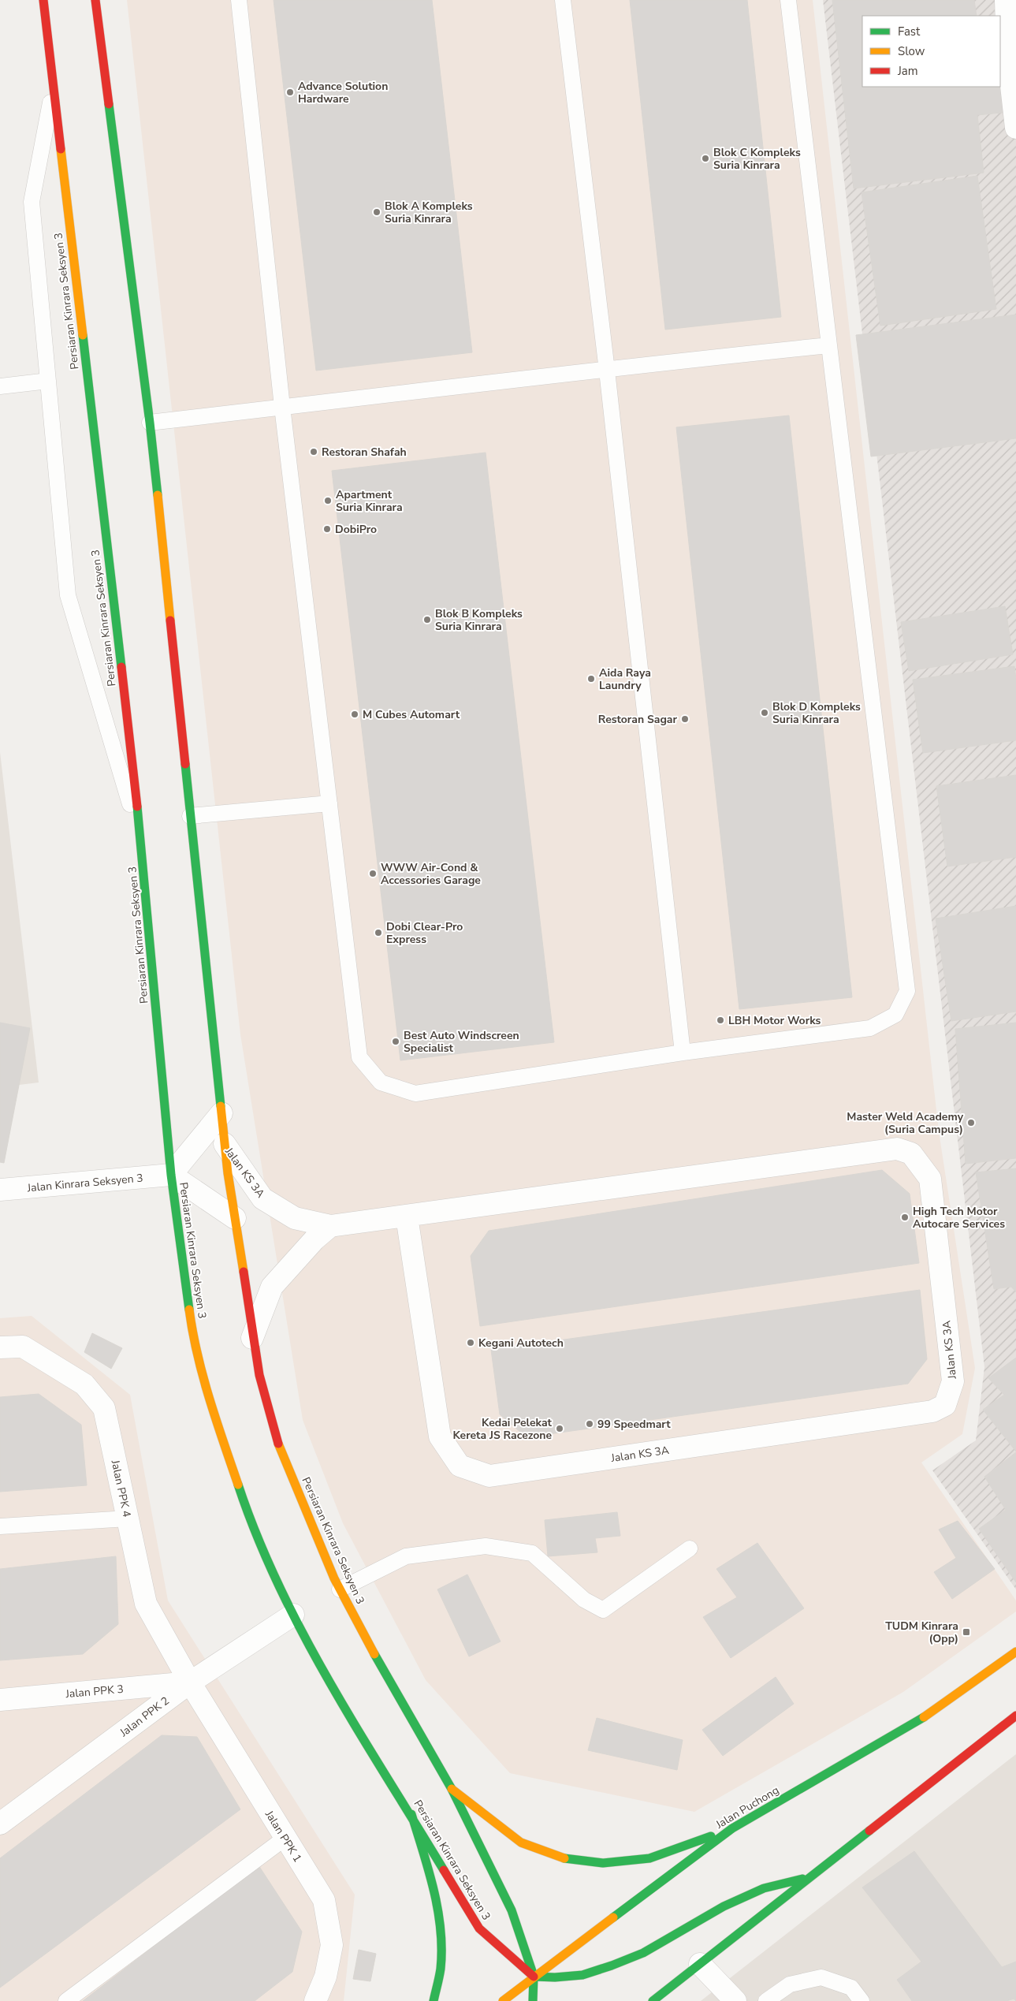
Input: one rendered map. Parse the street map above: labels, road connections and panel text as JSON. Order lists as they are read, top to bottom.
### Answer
{
  "streets": {
    "main road": ["Persiaran Kinrara Seksyen 3", "Jalan Puchong"],
    "street": [
      "Jalan KS 3A",
      "Jalan Kinrara Seksyen 3",
      "Jalan PPK 4",
      "Jalan PPK 3",
      "Jalan PPK 2",
      "Jalan PPK 1"
    ]
  },
  "crossings": [
    ["Persiaran Kinrara Seksyen 3", "Jalan KS 3A"],
    ["Persiaran Kinrara Seksyen 3", "Jalan Kinrara Seksyen 3"],
    ["Persiaran Kinrara Seksyen 3", "Jalan PPK 2"],
    ["Persiaran Kinrara Seksyen 3", "Jalan Puchong"],
    ["Jalan PPK 4", "Jalan PPK 3"],
    ["Jalan PPK 4", "Jalan PPK 2"],
    ["Jalan PPK 4", "Jalan PPK 1"],
    ["Jalan PPK 3", "Jalan PPK 2"],
    ["Jalan PPK 3", "Jalan PPK 1"],
    ["Jalan PPK 2", "Jalan PPK 1"]
  ],
  "places": {
    "other": [
      "Advance Solution Hardware",
      "Blok C Kompleks Suria Kinrara",
      "Blok A Kompleks Suria Kinrara",
      "Restoran Shafah",
      "Apartment Suria Kinrara",
      "DobiPro",
      "Blok B Kompleks Suria Kinrara",
      "Aida Raya Laundry",
      "Blok D Kompleks Suria Kinrara",
      "M Cubes Automart",
      "Restoran Sagar",
      "WWW Air-Cond & Accessories Garage",
      "Dobi Clear-Pro Express",
      "LBH Motor Works",
      "Best Auto Windscreen Specialist",
      "Master Weld Academy (Suria Campus)",
      "High Tech Motor Autocare Services",
      "Kegani Autotech",
      "99 Speedmart",
      "Kedai Pelekat Kereta JS Racezone"
    ],
    "transit": ["TUDM Kinrara (Opp)"]
  },
  "legend": ["Fast", "Slow", "Jam"]
}
